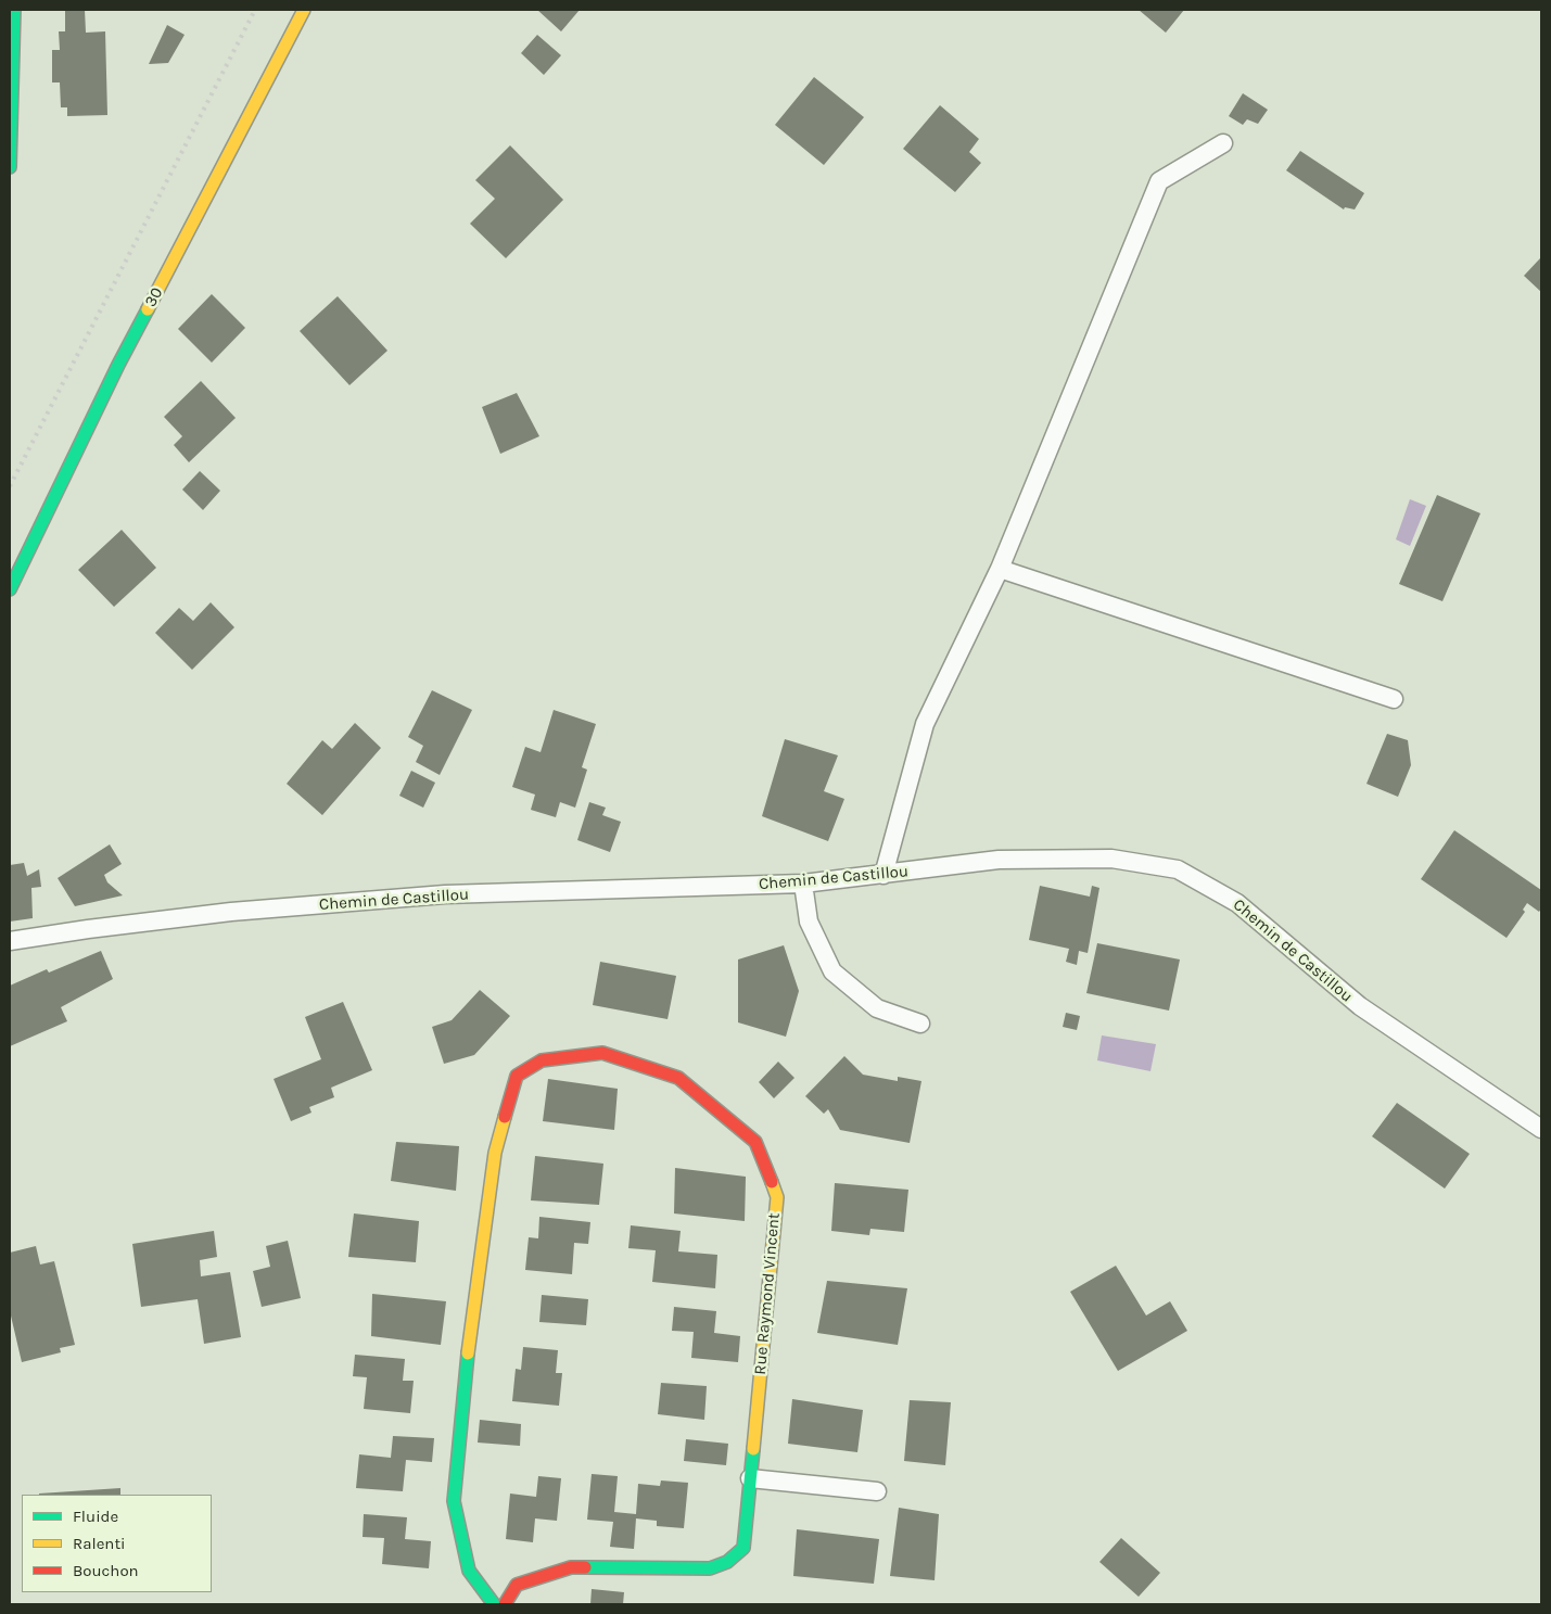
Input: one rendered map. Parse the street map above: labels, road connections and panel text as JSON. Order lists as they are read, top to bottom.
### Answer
{
  "streets": {
    "street": ["30", "Rue Raymond Vincent"],
    "lane": ["Chemin de Castillou"]
  },
  "legend": ["Fluide", "Ralenti", "Bouchon"]
}
